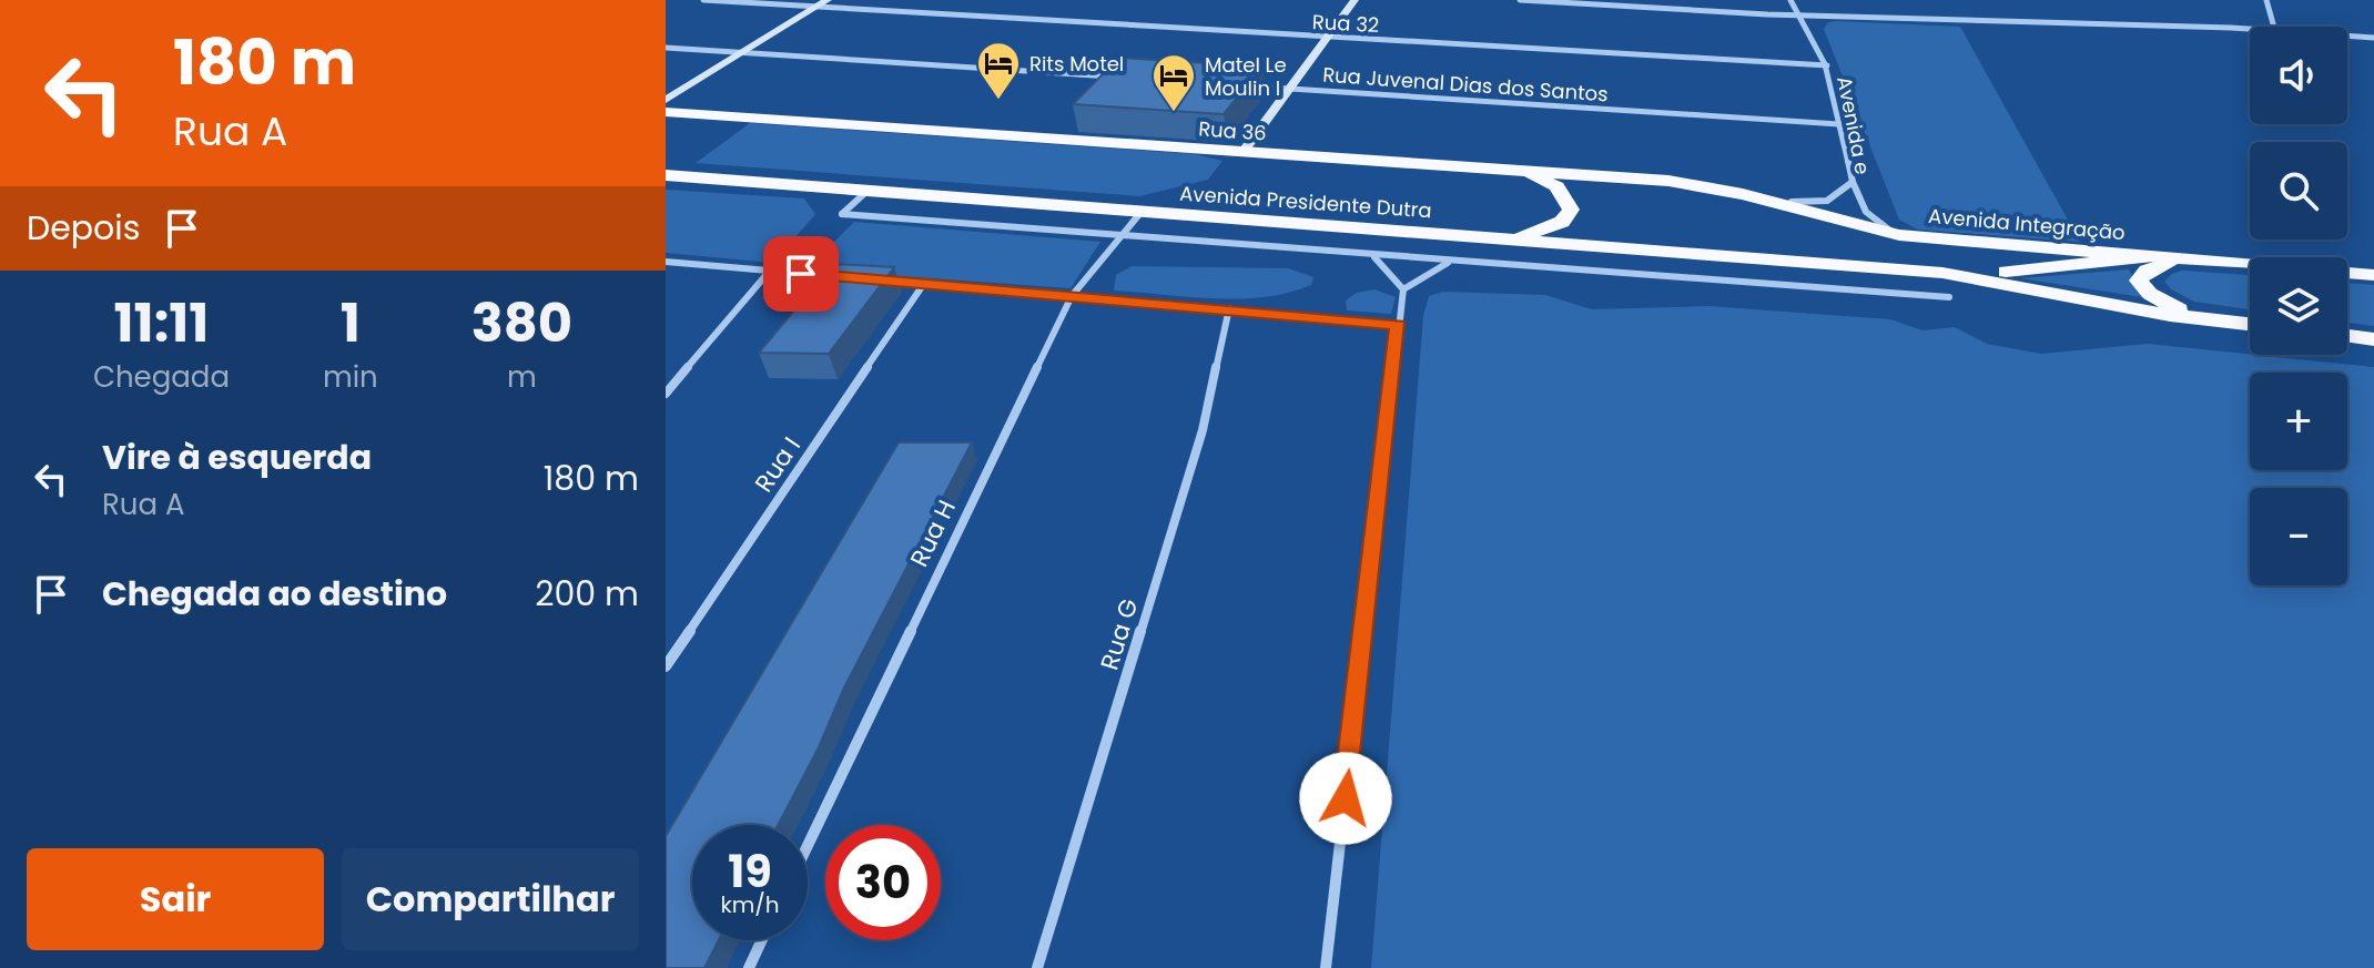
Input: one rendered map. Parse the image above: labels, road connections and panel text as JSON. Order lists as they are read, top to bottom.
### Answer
{
  "streets": {
    "highway": ["Rua 36", "Avenida Presidente Dutra", "Avenida Integração"],
    "street": [
      "Rua 32",
      "Rua Juvenal Dias dos Santos",
      "Avenida e",
      "Rua I",
      "Rua H",
      "Rua G"
    ]
  },
  "crossings": [
    ["Rua 32", "Avenida e"],
    ["Rua Juvenal Dias dos Santos", "Avenida e"],
    ["Avenida e", "Rua 36"],
    ["Avenida e", "Avenida Integração"],
    ["Rua 36", "Avenida Integração"],
    ["Avenida Presidente Dutra", "Avenida Integração"],
    ["Avenida Presidente Dutra", "Rua H"]
  ],
  "places": {
    "hotel": ["Rits Motel", "Matel Le Moulin I"]
  },
  "page": {
    "turn": ["180 m", "Rua A"],
    "map_buttons": ["+", "−"],
    "then": "Depois",
    "eta": [
      "11:11",
      "Chegada",
      "1",
      "min",
      "380",
      "m"
    ],
    "list": [
      {
        "name": "Vire à esquerda",
        "note": "Rua A",
        "value": "180 m"
      },
      {
        "name": "Chegada ao destino",
        "value": "200 m"
      }
    ],
    "speed": "19 km/h",
    "limit": "30",
    "buttons": ["Sair", "Compartilhar"]
  }
}
